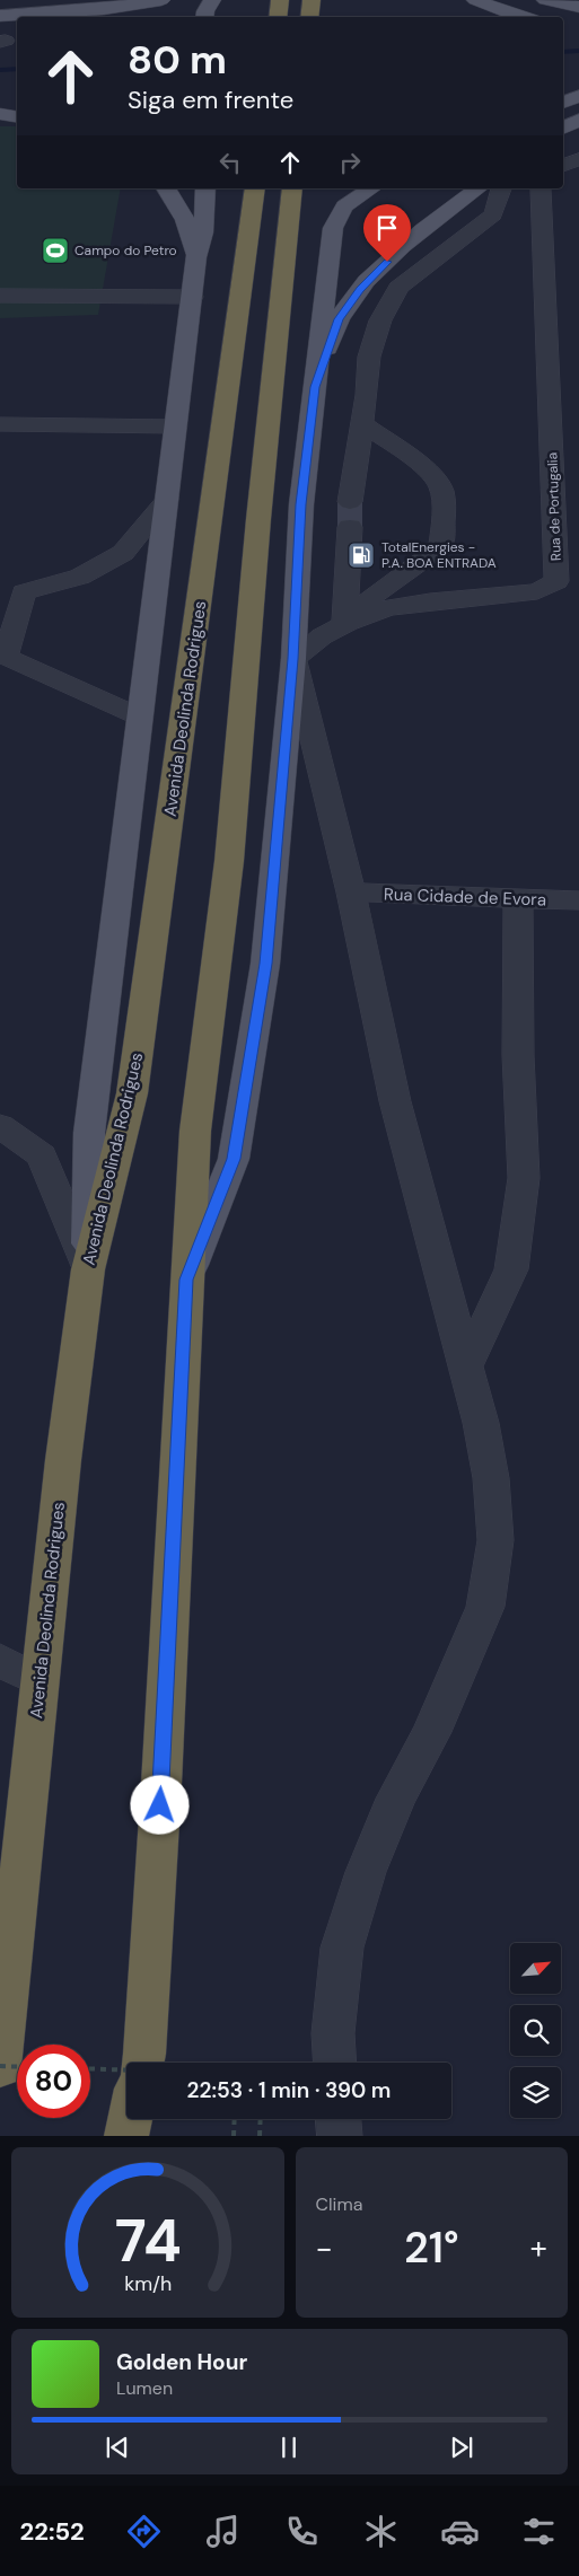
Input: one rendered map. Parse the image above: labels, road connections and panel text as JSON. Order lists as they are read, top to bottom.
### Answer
{
  "streets": {
    "highway": ["Avenida Deolinda Rodrigues"],
    "street": ["Rua de Portugalia", "Rua Cidade de Evora"]
  },
  "places": {
    "sports": ["Campo do Petro"],
    "fuel station": ["TotalEnergies - P.A. BOA ENTRADA"]
  },
  "north": "top right",
  "page": {
    "turn": ["80 m", "Siga em frente"],
    "limit": "80",
    "trip": "22:53 · 1 min · 390 m",
    "tile": "Clima",
    "heat": ["−", "21°", "+"],
    "song": ["Golden Hour", "Lumen"],
    "tabs": "22:52",
    "gauge": ["74", "km/h"]
  }
}
